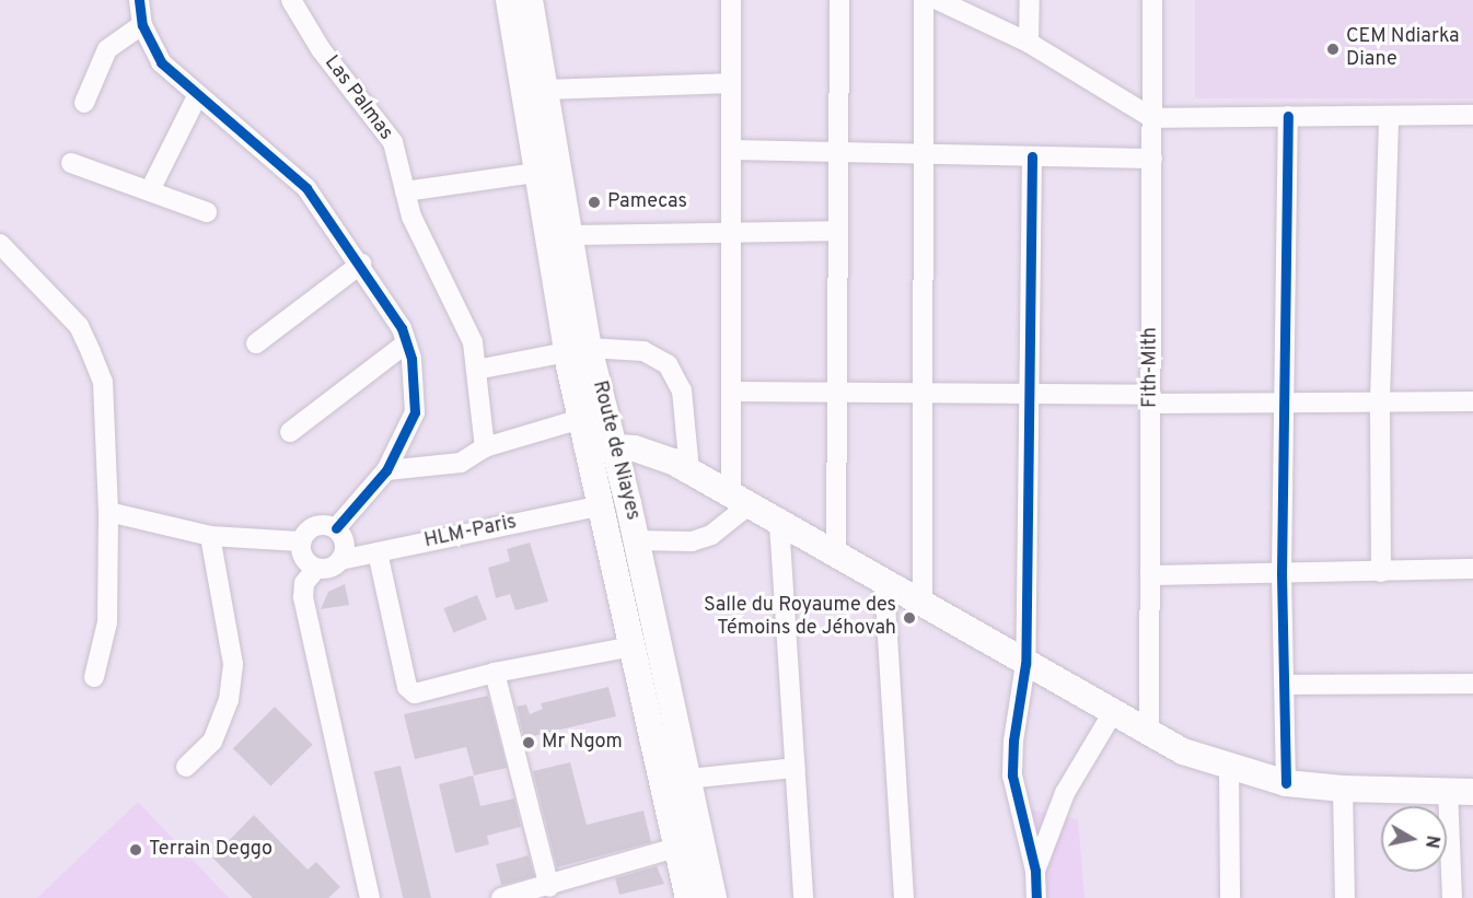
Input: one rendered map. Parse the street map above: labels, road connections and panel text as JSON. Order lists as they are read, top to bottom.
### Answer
{
  "streets": {
    "main road": ["Route de Niayes"],
    "street": ["Las Palmas", "Fith-Mith", "HLM-Paris"]
  },
  "crossings": [
    ["Route de Niayes", "HLM-Paris"]
  ],
  "places": [
    "CEM Ndiarka Diane",
    "Pamecas",
    "Salle du Royaume des Témoins de Jéhovah",
    "Mr Ngom",
    "Terrain Deggo"
  ],
  "north": "right"
}
